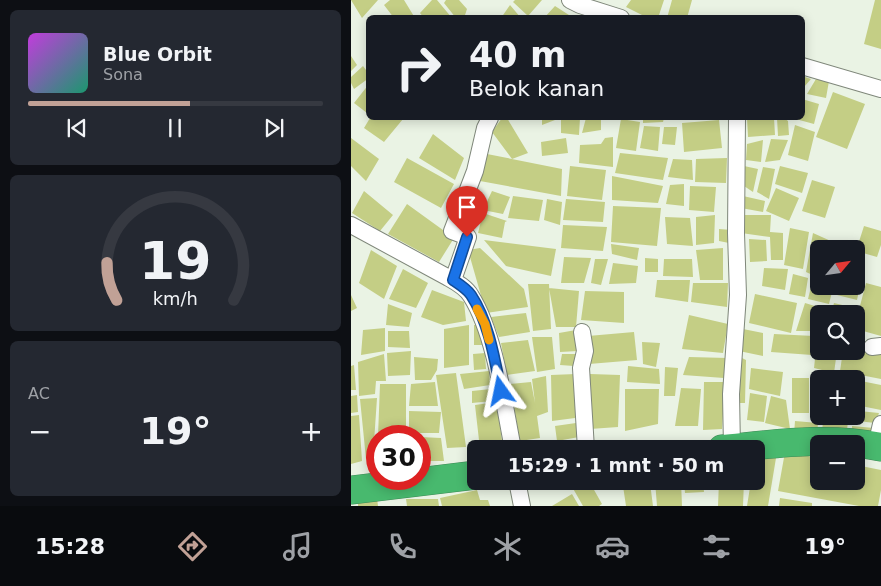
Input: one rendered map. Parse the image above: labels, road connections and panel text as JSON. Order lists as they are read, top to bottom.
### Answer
{
  "north": "top right",
  "page": {
    "turn": ["40 m", "Belok kanan"],
    "song": ["Blue Orbit", "Sona"],
    "map_buttons": ["+", "−"],
    "tile": "AC",
    "heat": ["−", "19°", "+"],
    "limit": "30",
    "trip": "15:29 · 1 mnt · 50 m",
    "tabs": ["15:28", "19°"],
    "gauge": ["19", "km/h"]
  }
}
